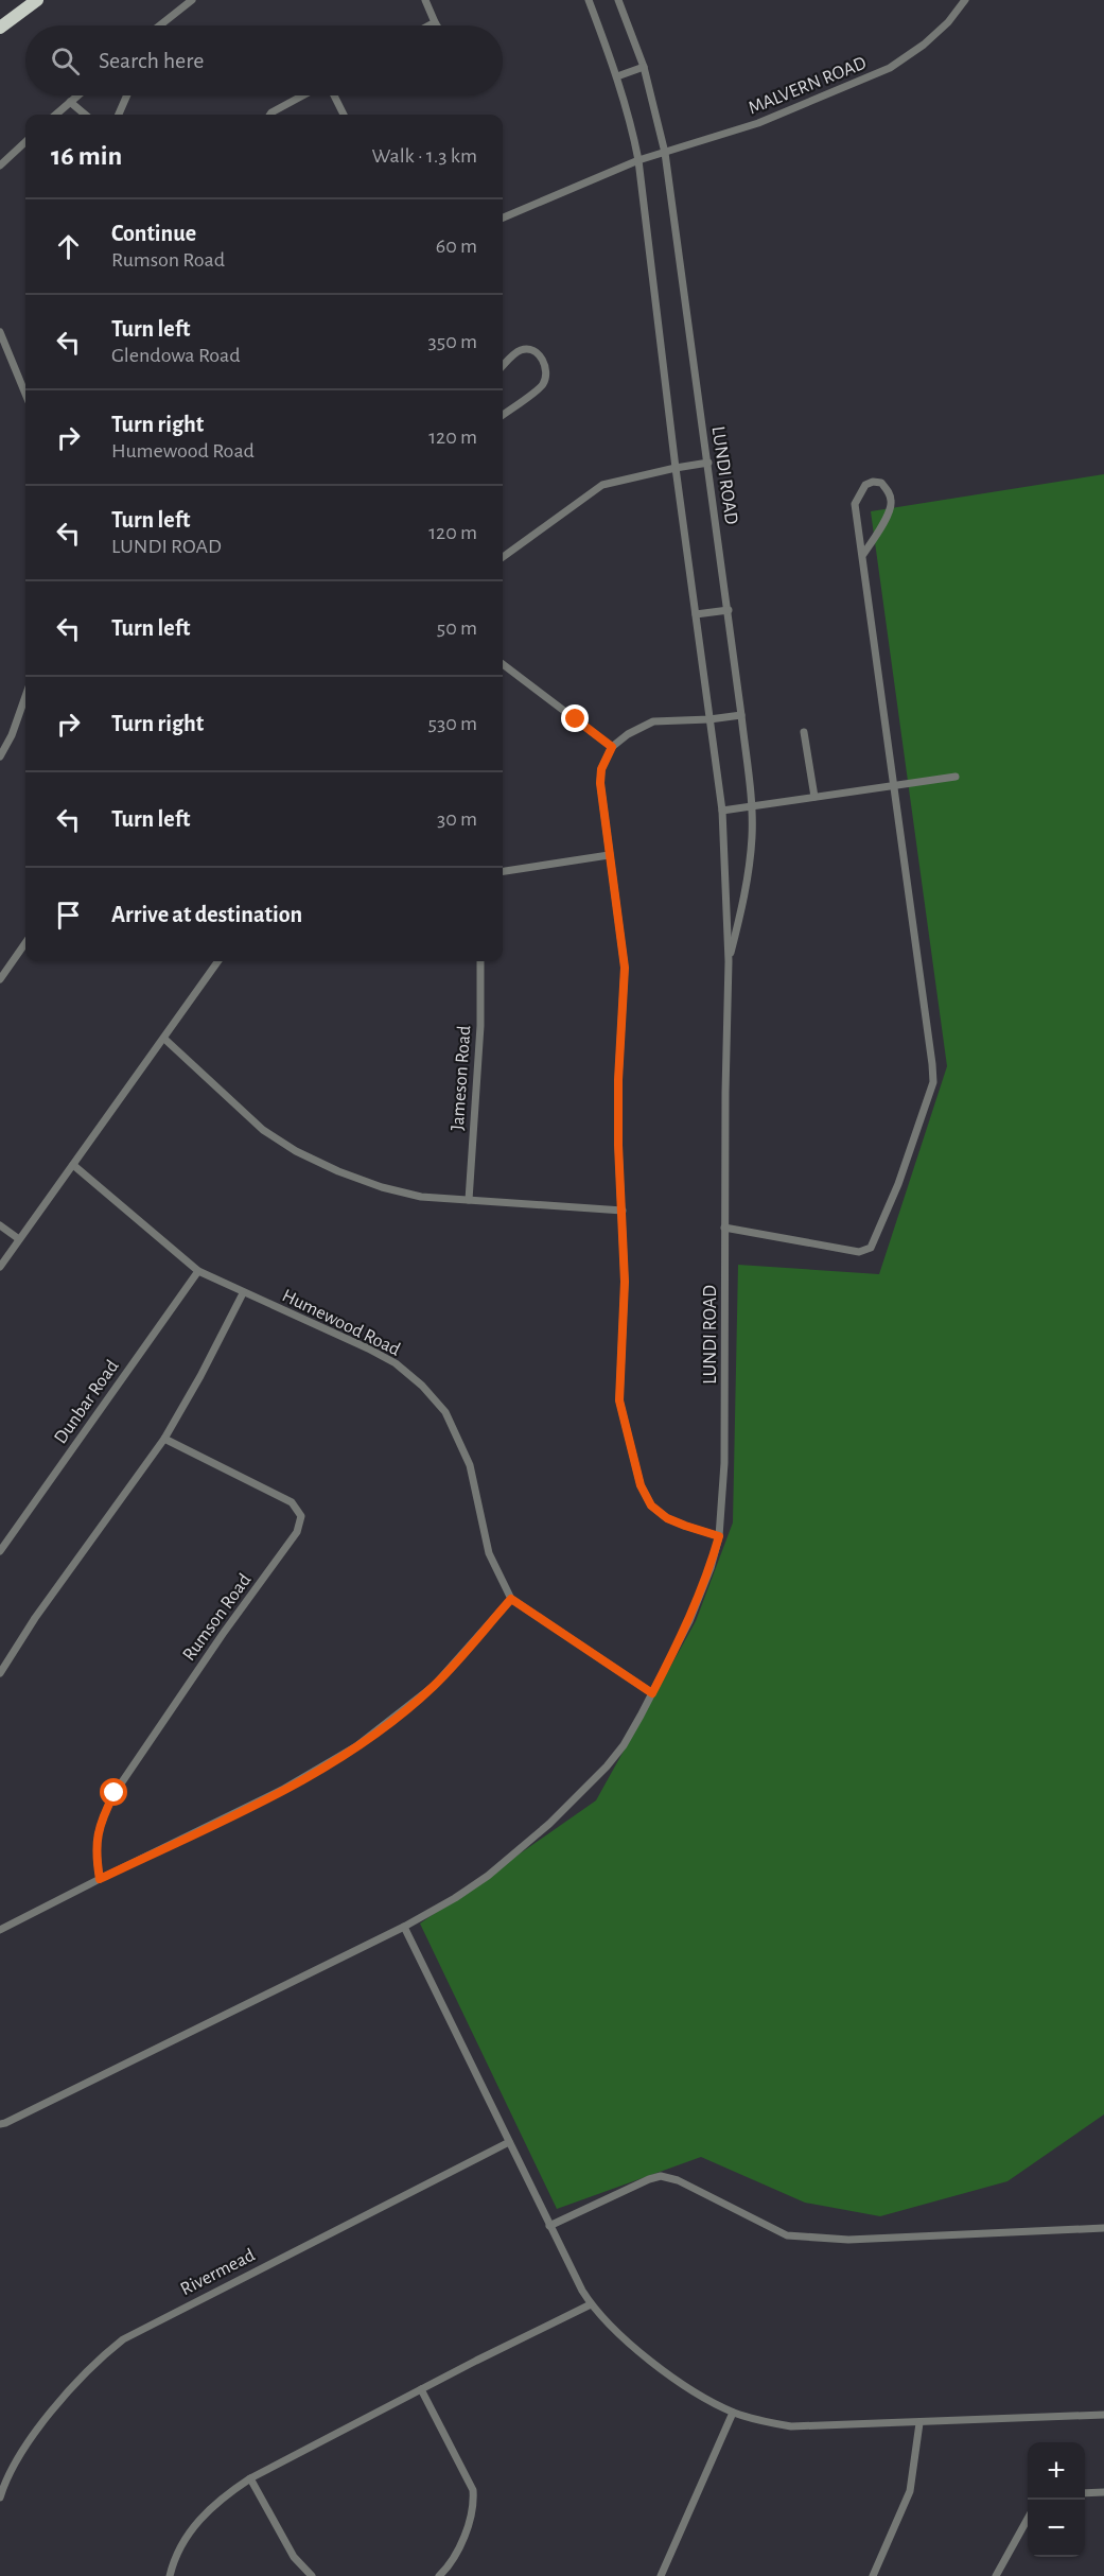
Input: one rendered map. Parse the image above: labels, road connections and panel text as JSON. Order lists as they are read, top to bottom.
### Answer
{
  "streets": {
    "street": [
      "MALVERN ROAD",
      "LUNDI ROAD",
      "Jameson Road",
      "Humewood Road",
      "Dunbar Road",
      "Rumson Road",
      "Rivermead"
    ]
  },
  "crossings": [
    ["MALVERN ROAD", "LUNDI ROAD"],
    ["LUNDI ROAD", "Humewood Road"],
    ["Humewood Road", "Dunbar Road"]
  ],
  "page": {
    "search": "Search here",
    "heading": ["16 min", "Walk · 1.3 km"],
    "list": [
      ["Continue", "Rumson Road", "60 m"],
      ["Turn left", "Glendowa Road", "350 m"],
      ["Turn right", "Humewood Road", "120 m"],
      ["Turn left", "LUNDI ROAD", "120 m"],
      ["Turn left", "50 m"],
      ["Turn right", "530 m"],
      ["Turn left", "30 m"],
      "Arrive at destination"
    ],
    "map_buttons": ["+", "−"]
  }
}
